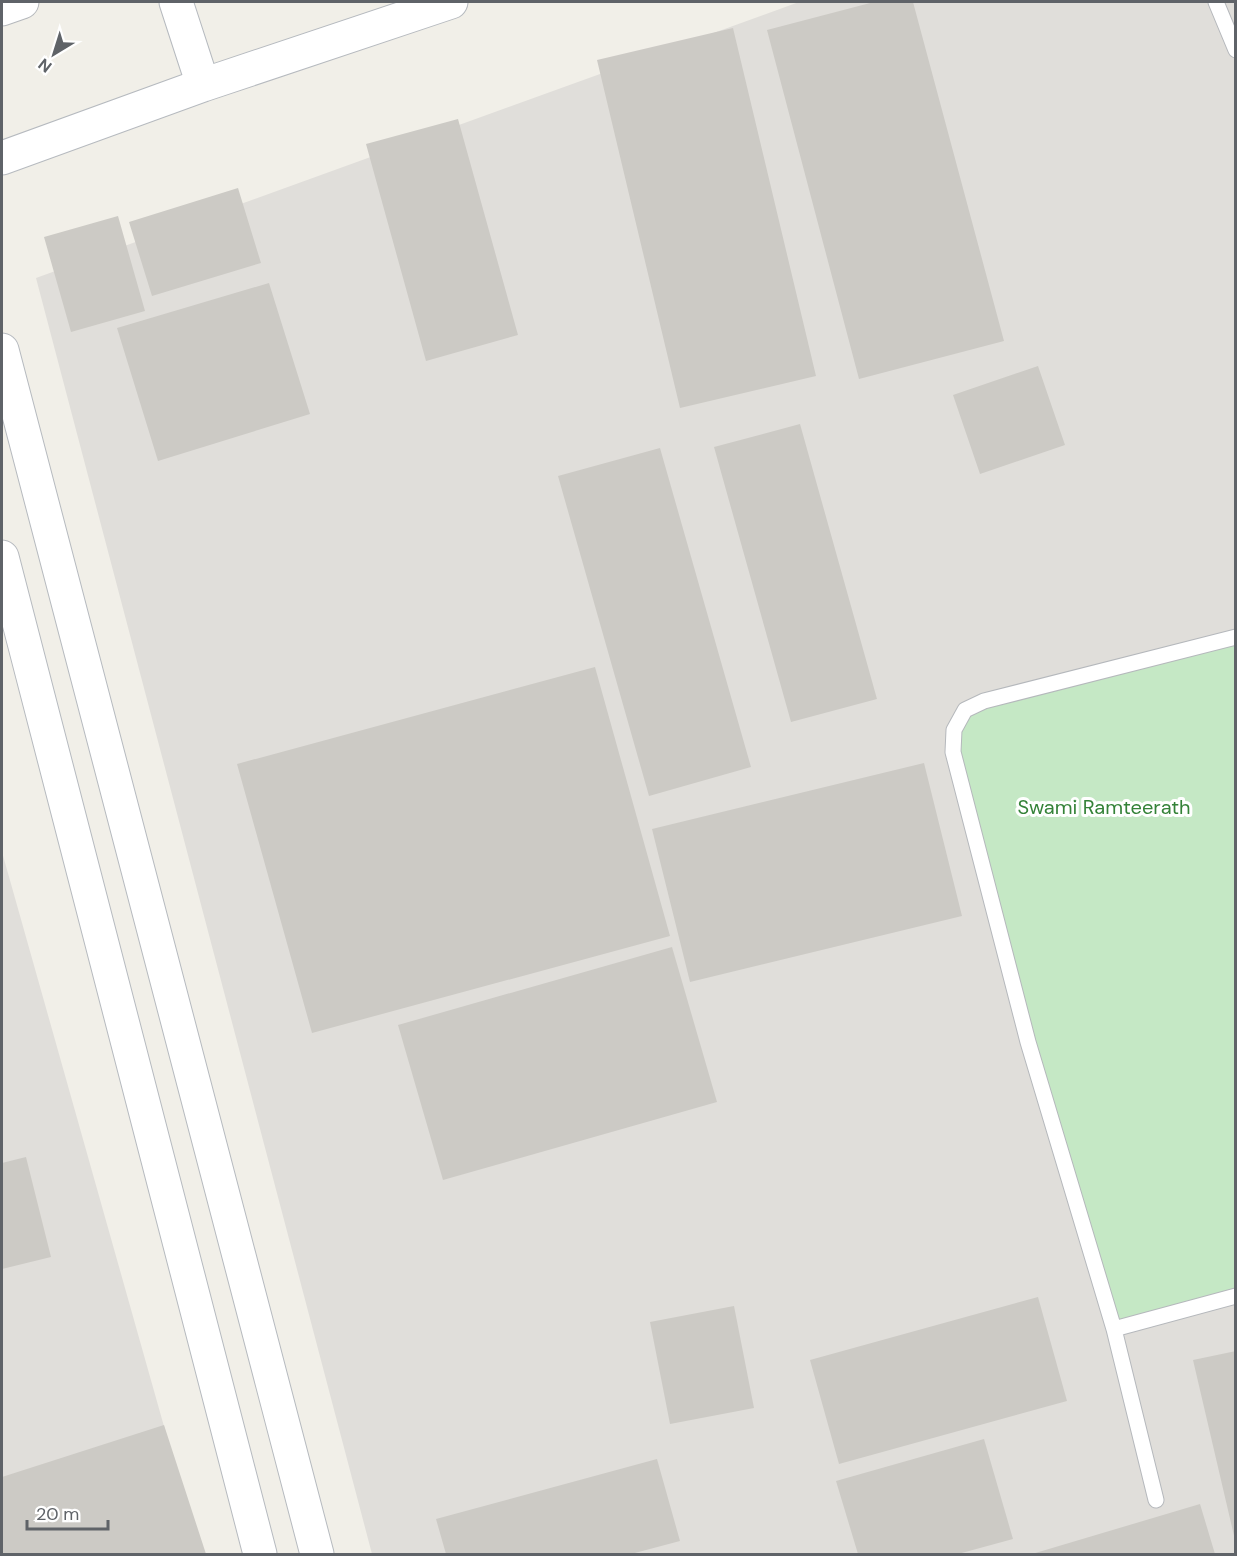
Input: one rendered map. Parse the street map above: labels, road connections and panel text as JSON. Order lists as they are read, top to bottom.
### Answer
{
  "parks": ["Swami Ramteerath"],
  "scale_bar": "20 m",
  "north": "bottom left"
}
